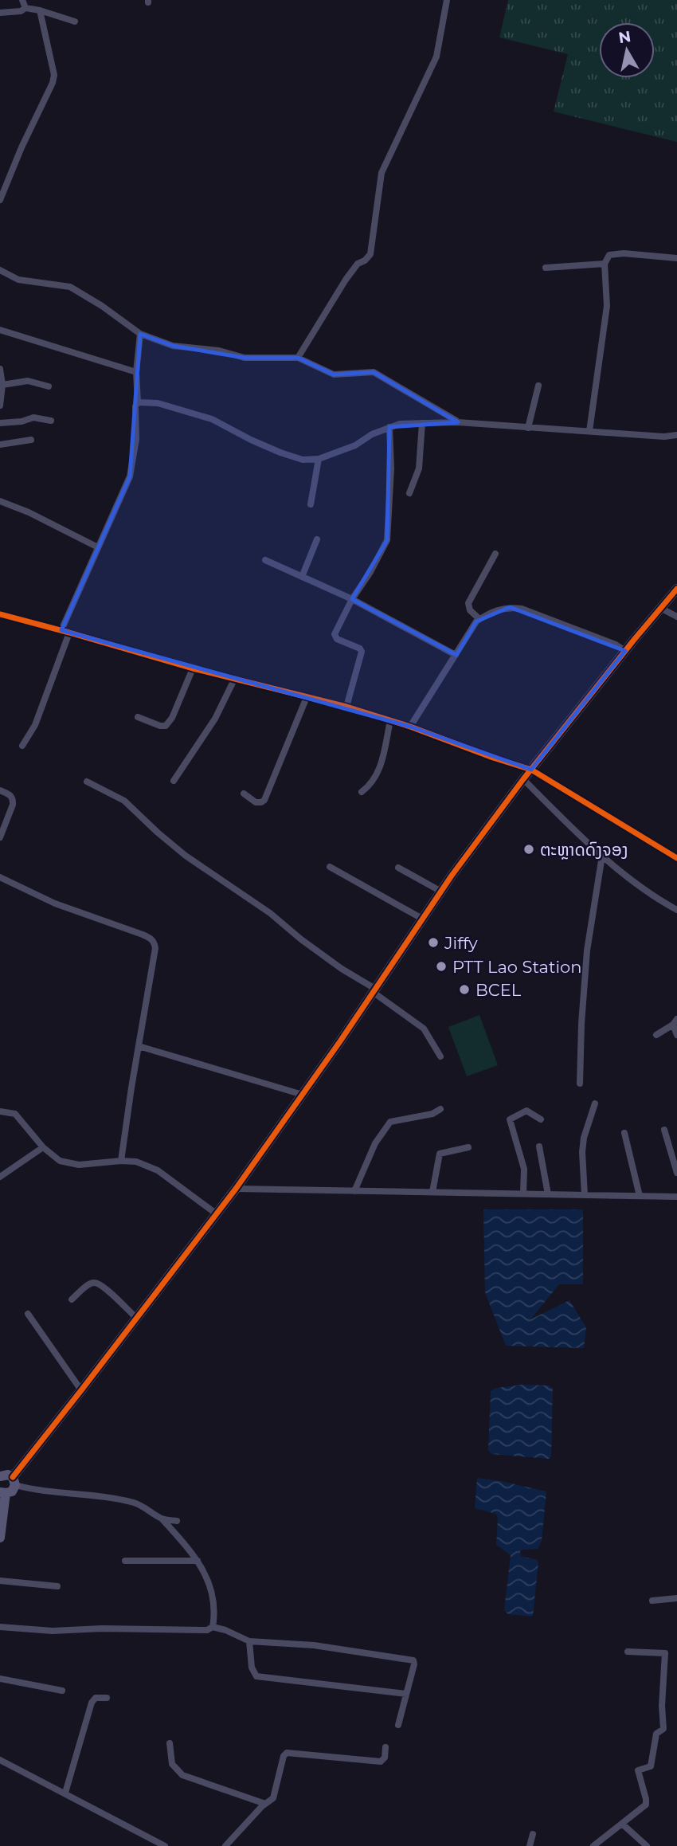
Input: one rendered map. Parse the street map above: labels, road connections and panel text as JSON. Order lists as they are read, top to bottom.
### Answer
{
  "places": [
    "ຕະຫຼາດດົງຈອງ",
    "Jiffy",
    "PTT Lao Station",
    "BCEL"
  ],
  "north": "top"
}
